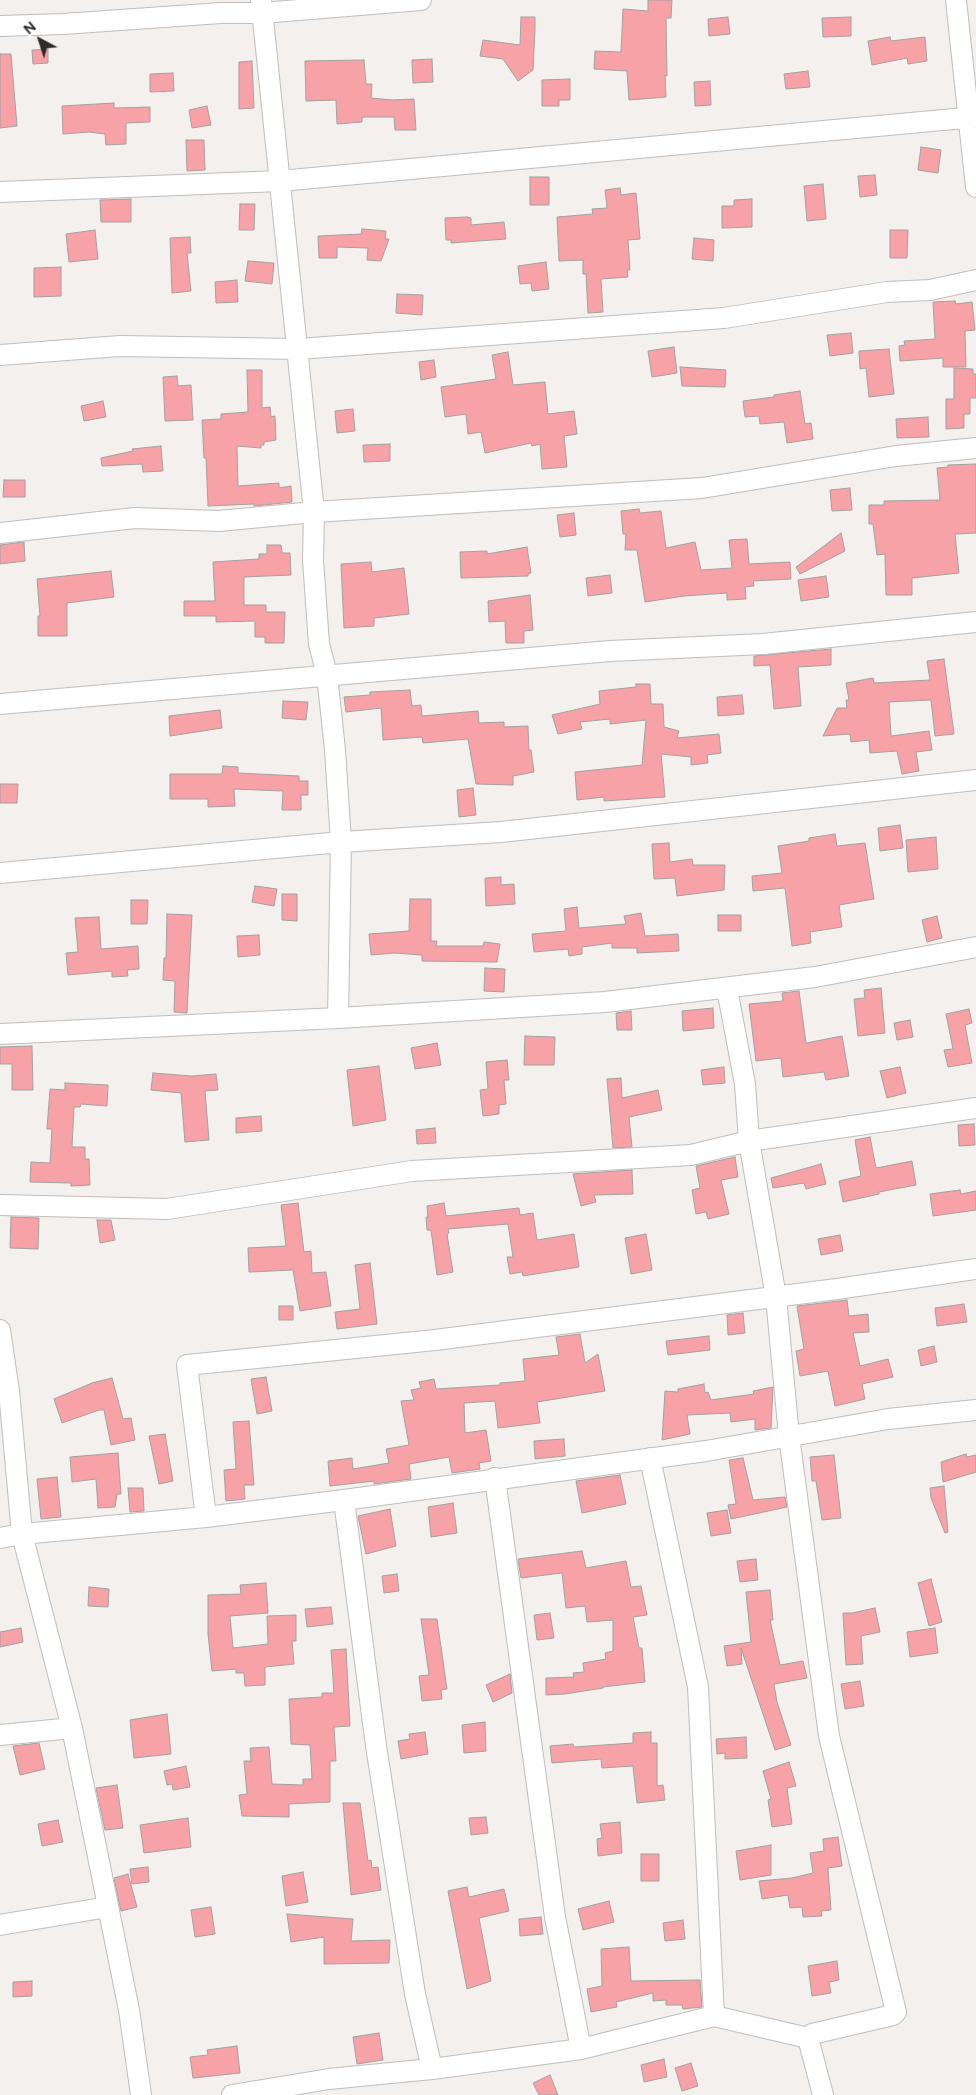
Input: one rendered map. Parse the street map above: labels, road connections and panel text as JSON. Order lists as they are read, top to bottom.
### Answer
{
  "north": "top left"
}
